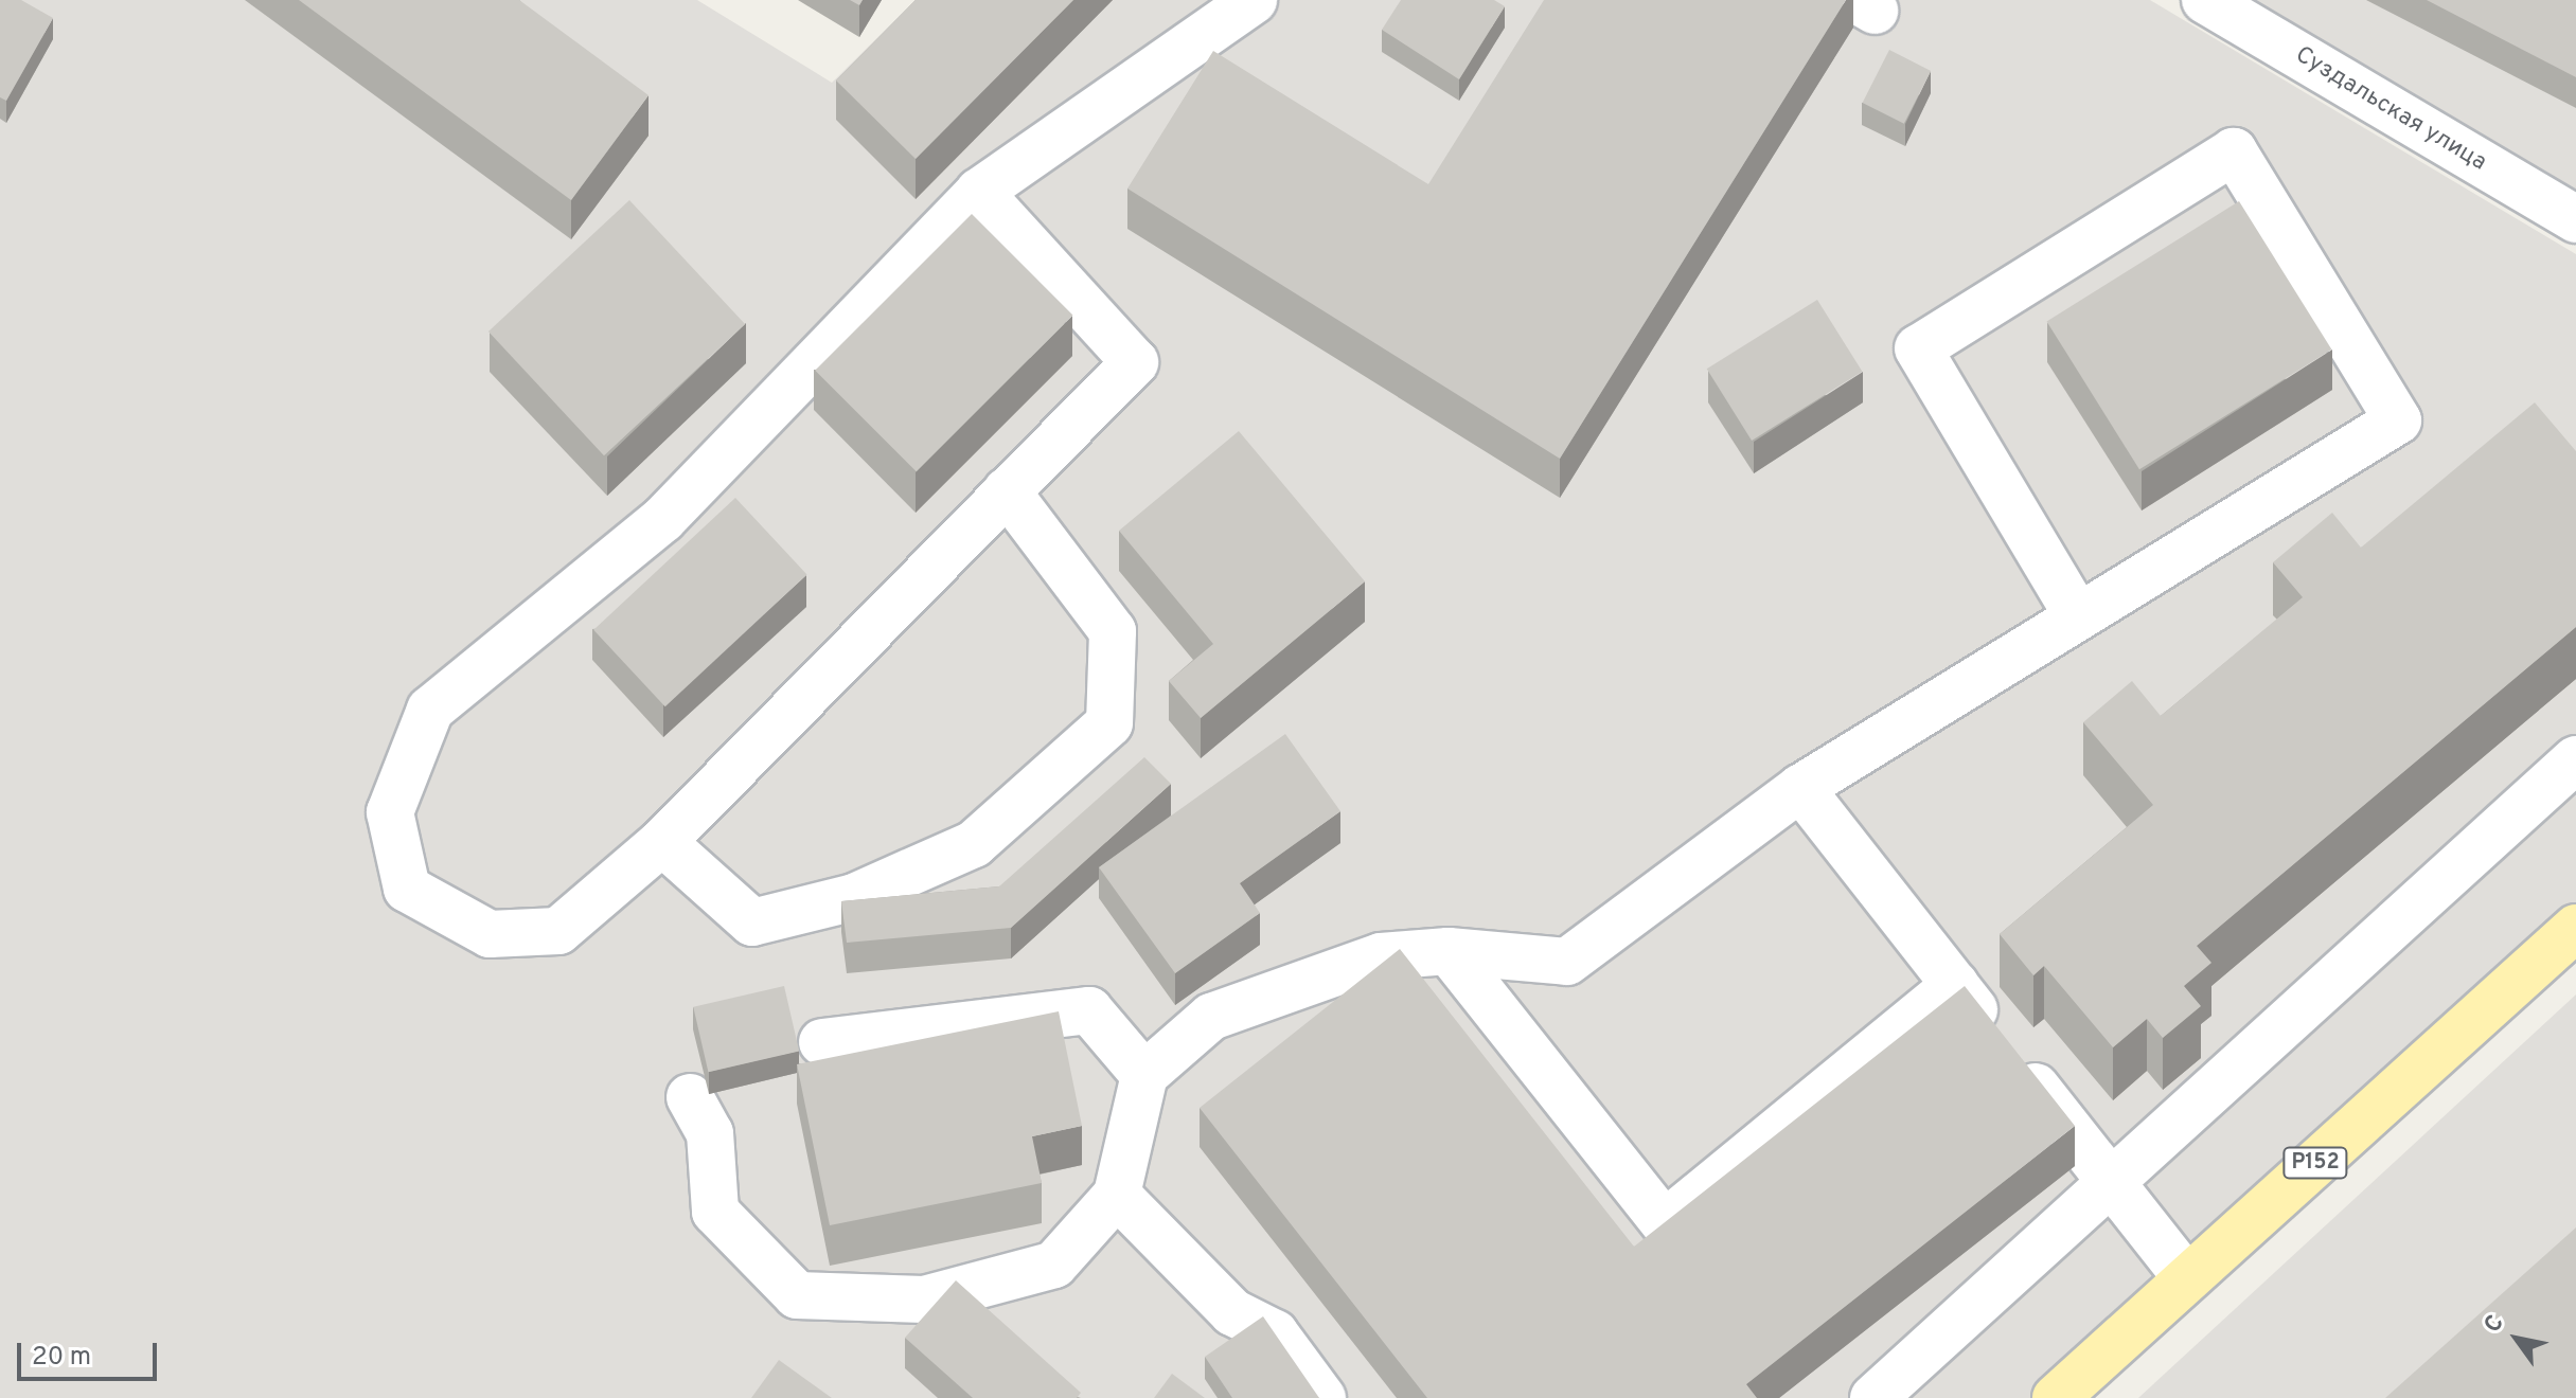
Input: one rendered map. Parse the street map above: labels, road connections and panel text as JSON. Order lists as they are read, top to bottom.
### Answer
{
  "streets": {
    "main road": ["Р152"],
    "street": ["Суздальская улица"]
  },
  "scale_bar": "20 m",
  "north": "top left"
}
